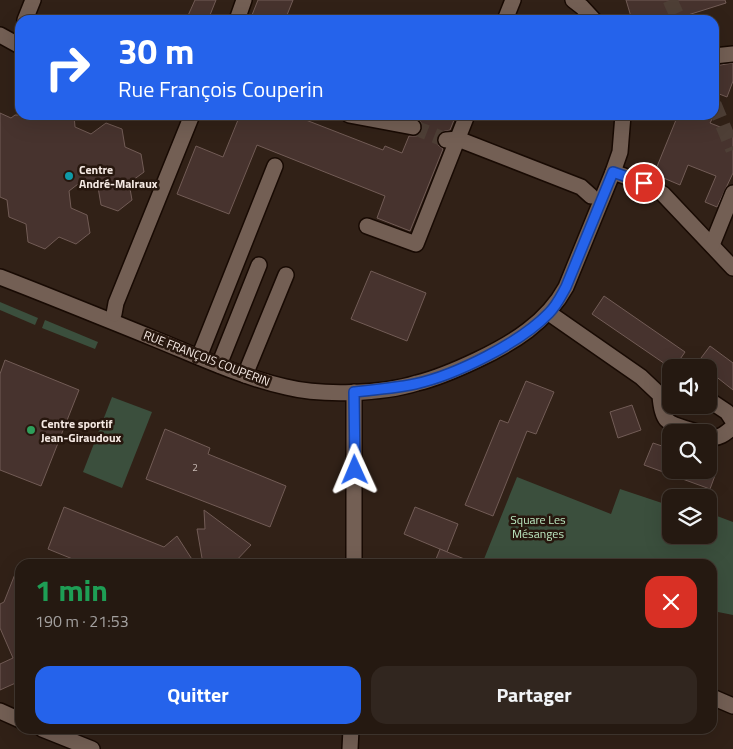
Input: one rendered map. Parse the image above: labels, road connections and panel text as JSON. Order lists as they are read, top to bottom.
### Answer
{
  "streets": {
    "street": ["RUE FRANÇOIS COUPERIN"]
  },
  "parks": ["Square Les Mésanges"],
  "places": ["Centre André-Malraux", "Centre sportif Jean-Giraudoux"],
  "house_numbers": ["2"],
  "page": {
    "turn": ["30 m", "Rue François Couperin"],
    "heading": ["1 min", "190 m · 21:53"],
    "buttons": ["Quitter", "Partager"]
  }
}
